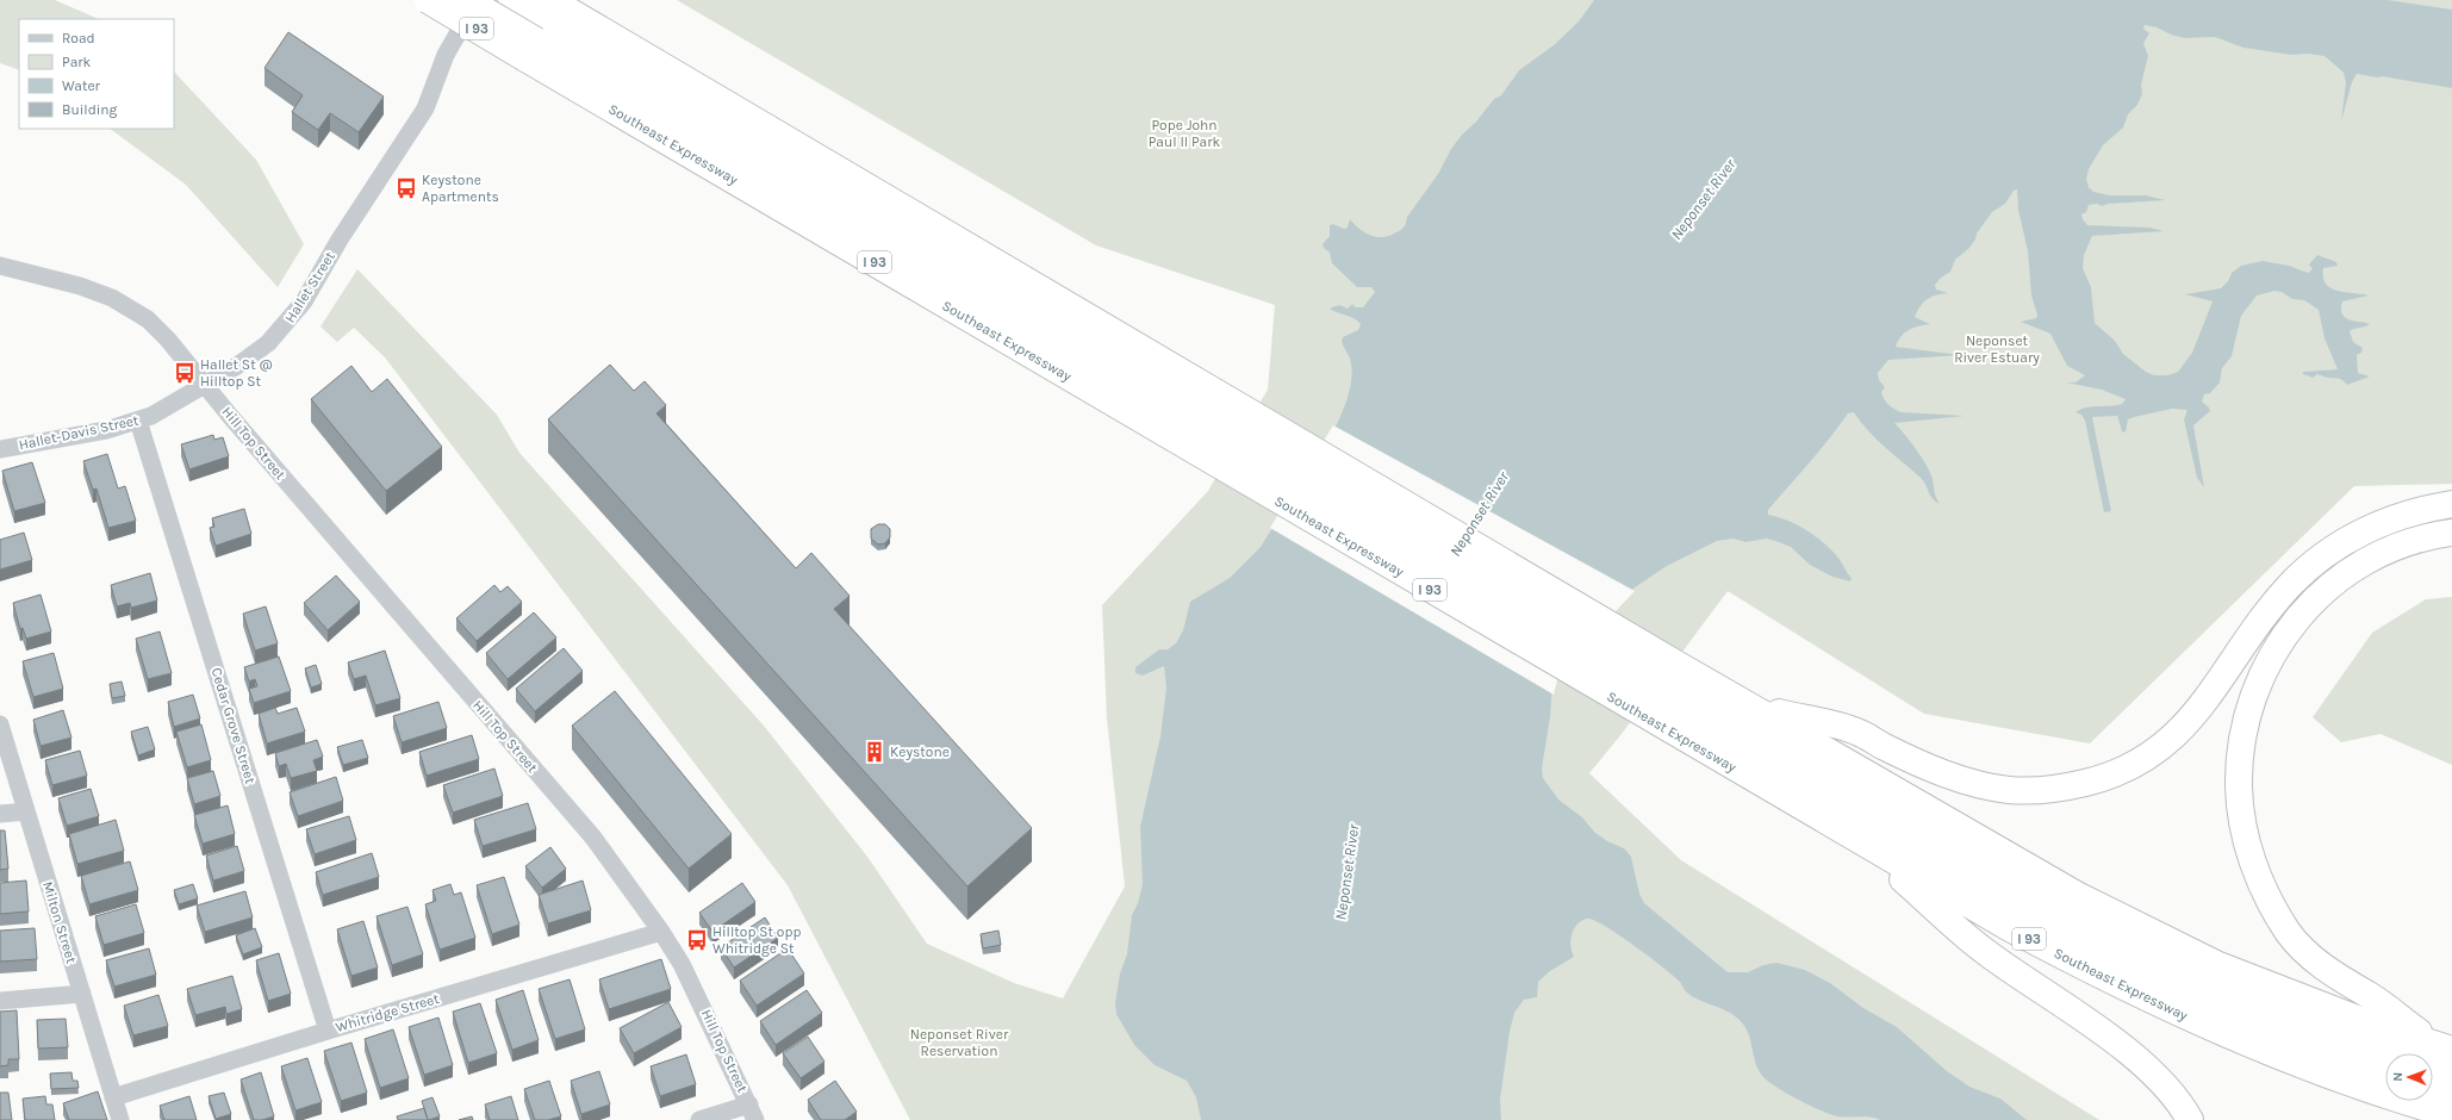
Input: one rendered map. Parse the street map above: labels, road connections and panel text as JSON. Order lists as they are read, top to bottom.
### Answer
{
  "streets": {
    "highway": ["I 93", "Southeast Expressway"],
    "street": [
      "Hallet Street",
      "Hallet-Davis Street",
      "Hill Top Street",
      "Cedar Grove Street",
      "Milton Street",
      "Whitridge Street"
    ]
  },
  "crossings": [
    ["I 93", "Southeast Expressway"],
    ["Hallet Street", "Hallet-Davis Street"],
    ["Hallet Street", "Hill Top Street"],
    ["Hallet-Davis Street", "Hill Top Street"],
    ["Hallet-Davis Street", "Cedar Grove Street"],
    ["Hill Top Street", "Whitridge Street"],
    ["Cedar Grove Street", "Whitridge Street"],
    ["Milton Street", "Whitridge Street"]
  ],
  "water": ["Neponset River"],
  "parks": ["Pope John Paul II Park", "Neponset River Estuary", "Neponset River Reservation"],
  "places": {
    "bus stop": ["Keystone Apartments", "Hallet St @ Hilltop St", "Hilltop St opp Whitridge St"],
    "building": ["Keystone"]
  },
  "legend": [
    "Road",
    "Park",
    "Water",
    "Building"
  ],
  "north": "left"
}
